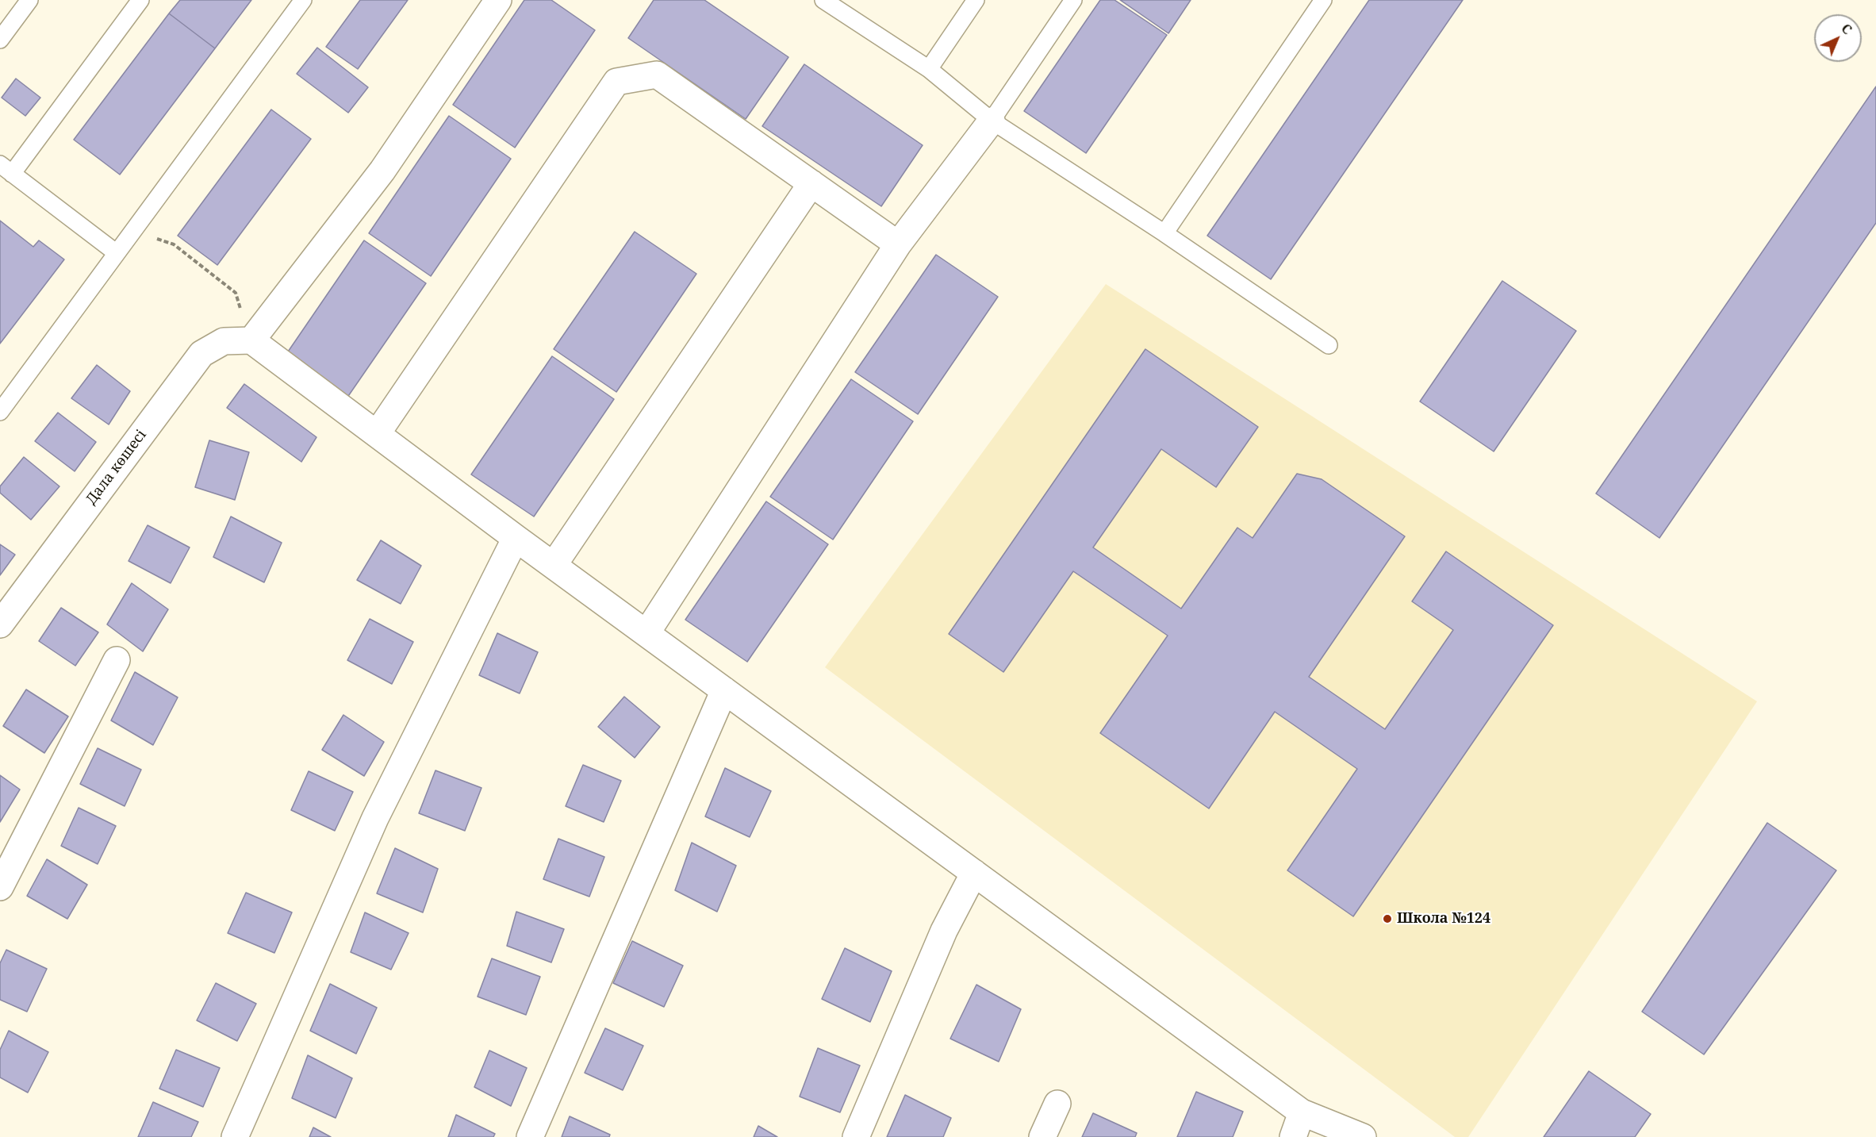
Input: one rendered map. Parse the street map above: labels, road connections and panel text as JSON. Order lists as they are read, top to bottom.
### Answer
{
  "streets": {
    "street": ["Дала көшесі"]
  },
  "places": ["Школа №124"],
  "north": "top right"
}
